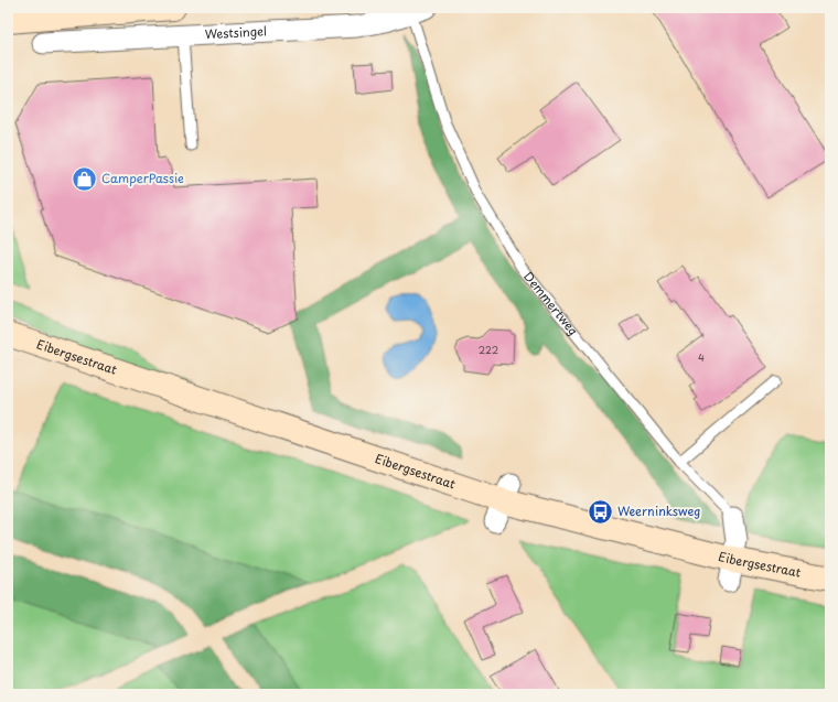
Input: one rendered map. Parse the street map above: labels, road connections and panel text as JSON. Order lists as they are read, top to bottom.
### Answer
{
  "streets": {
    "main road": ["Eibergsestraat"],
    "street": ["Westsingel", "Demmertweg"]
  },
  "crossings": [
    ["Westsingel", "Demmertweg"],
    ["Demmertweg", "Eibergsestraat"]
  ],
  "places": {
    "shop": ["CamperPassie"],
    "bus stop": ["Weerninksweg"]
  },
  "house_numbers": ["222", "4"]
}
